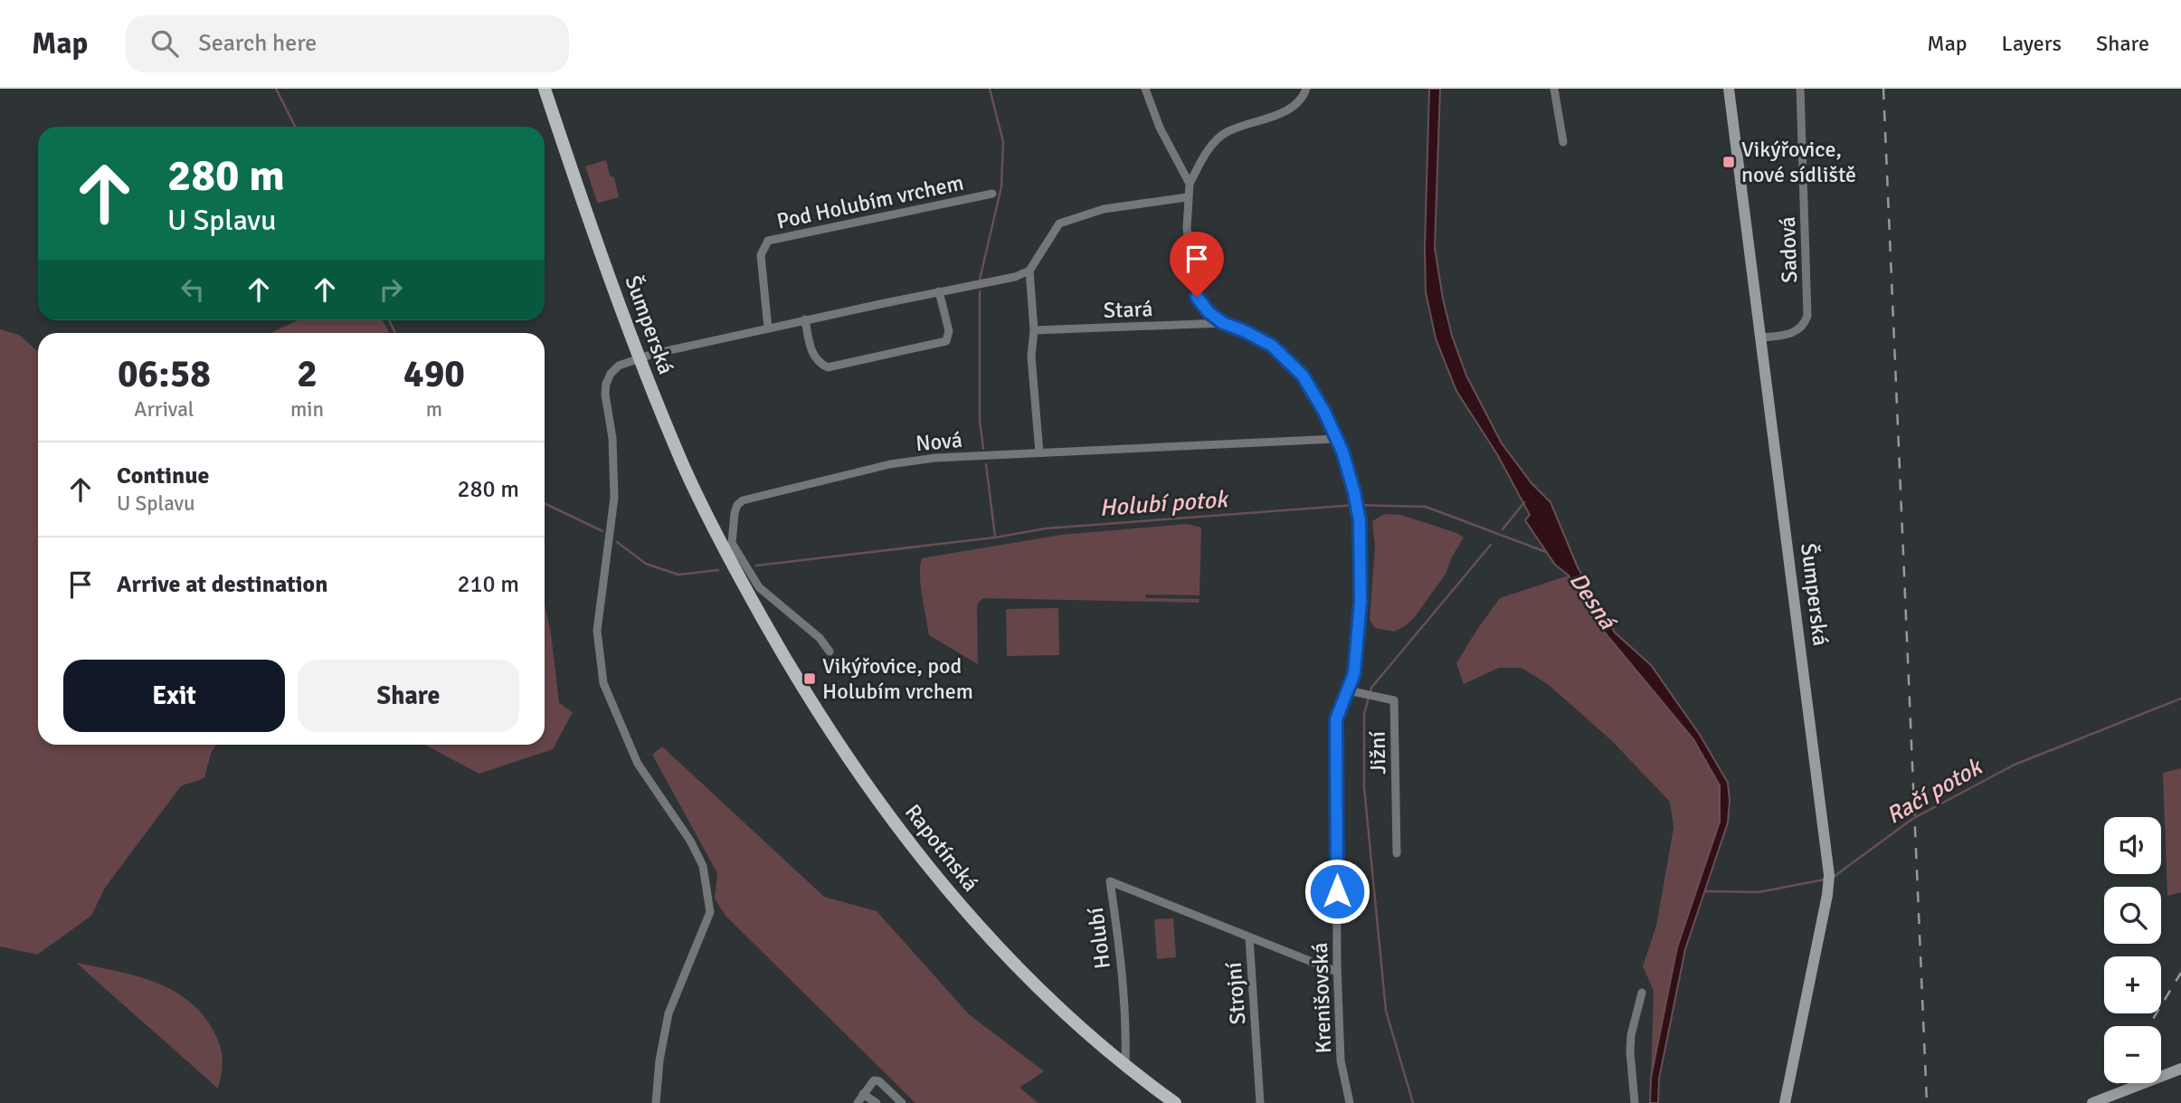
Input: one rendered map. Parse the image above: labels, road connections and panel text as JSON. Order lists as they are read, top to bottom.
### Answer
{
  "streets": {
    "main road": ["Šumperská", "Rapotínská"],
    "street": [
      "Pod Holubím vrchem",
      "Sadová",
      "Stará",
      "Nová",
      "Jižní",
      "Holubí",
      "Strojní",
      "Krenišovská"
    ]
  },
  "crossings": [
    ["Sadová", "Šumperská"],
    ["Stará", "Krenišovská"],
    ["Šumperská", "Rapotínská"],
    ["Nová", "Krenišovská"],
    ["Jižní", "Krenišovská"],
    ["Rapotínská", "Holubí"],
    ["Holubí", "Strojní"],
    ["Strojní", "Krenišovská"]
  ],
  "water": ["Holubí potok", "Desná", "Račí potok"],
  "places": {
    "transit": ["Vikýřovice, nové sídliště", "Vikýřovice, pod Holubím vrchem"]
  },
  "page": {
    "header": "Map",
    "search": "Search here",
    "nav": ["Map", "Layers", "Share"],
    "turn": ["280 m", "U Splavu"],
    "eta": [
      "06:58",
      "Arrival",
      "2",
      "min",
      "490",
      "m"
    ],
    "list": [
      {
        "name": "Continue",
        "note": "U Splavu",
        "value": "280 m"
      },
      {
        "name": "Arrive at destination",
        "value": "210 m"
      }
    ],
    "buttons": ["Exit", "Share"],
    "map_buttons": ["+", "−"]
  }
}
